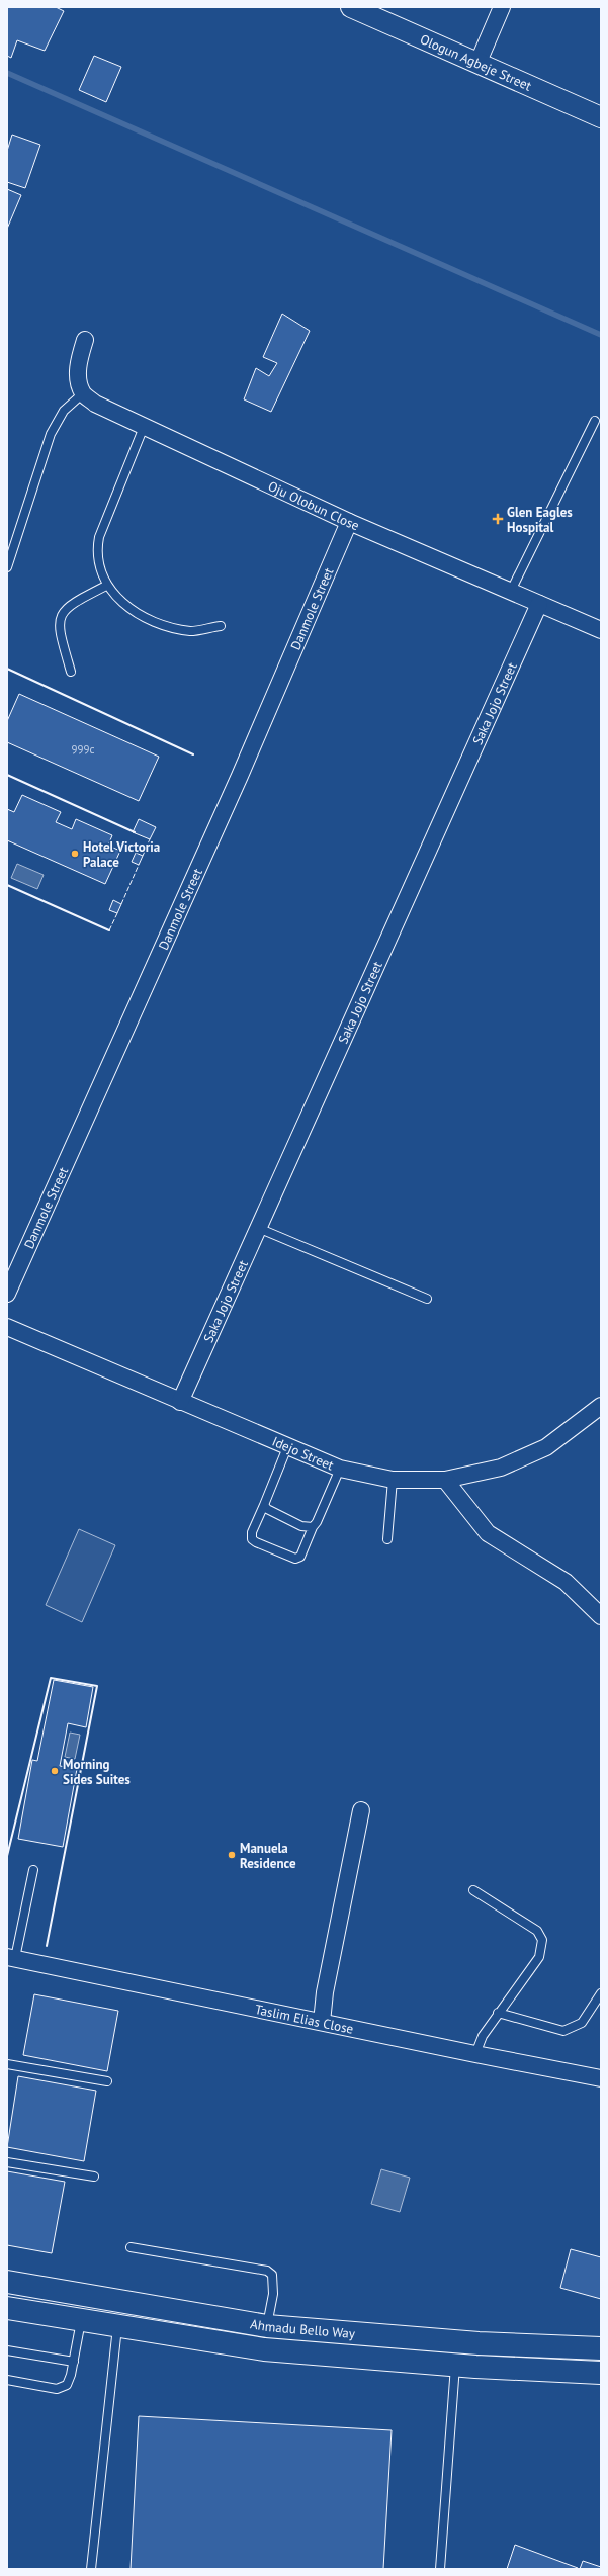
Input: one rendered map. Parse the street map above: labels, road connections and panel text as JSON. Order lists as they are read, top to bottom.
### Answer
{
  "streets": {
    "highway": ["Ahmadu Bello Way"],
    "street": [
      "Ologun Agbeje Street",
      "Oju Olobun Close",
      "Danmole Street",
      "Saka Jojo Street",
      "Idejo Street",
      "Taslim Elias Close"
    ]
  },
  "crossings": [
    ["Oju Olobun Close", "Danmole Street"],
    ["Oju Olobun Close", "Saka Jojo Street"],
    ["Saka Jojo Street", "Idejo Street"]
  ],
  "places": {
    "health": ["Glen Eagles Hospital"],
    "other": ["Hotel Victoria Palace", "Morning Sides Suites", "Manuela Residence"]
  },
  "house_numbers": ["999c"]
}
